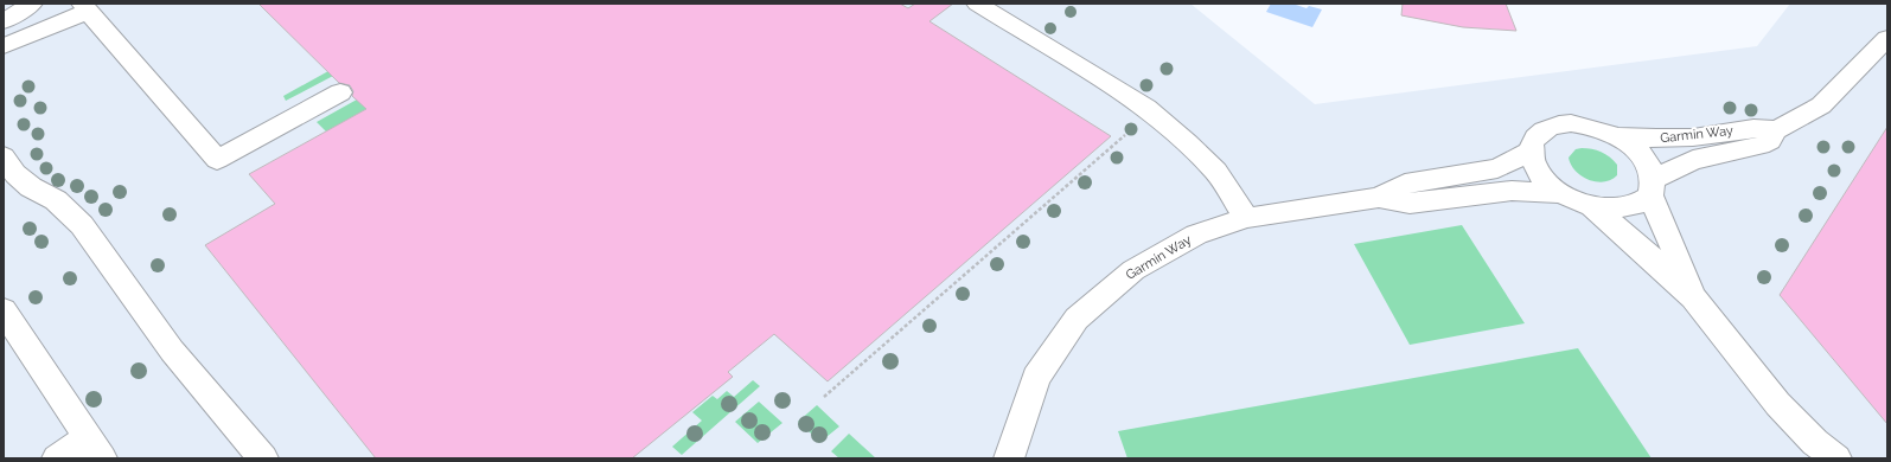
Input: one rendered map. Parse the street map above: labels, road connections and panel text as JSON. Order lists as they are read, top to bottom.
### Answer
{
  "streets": {
    "street": ["Garmin Way"]
  }
}
